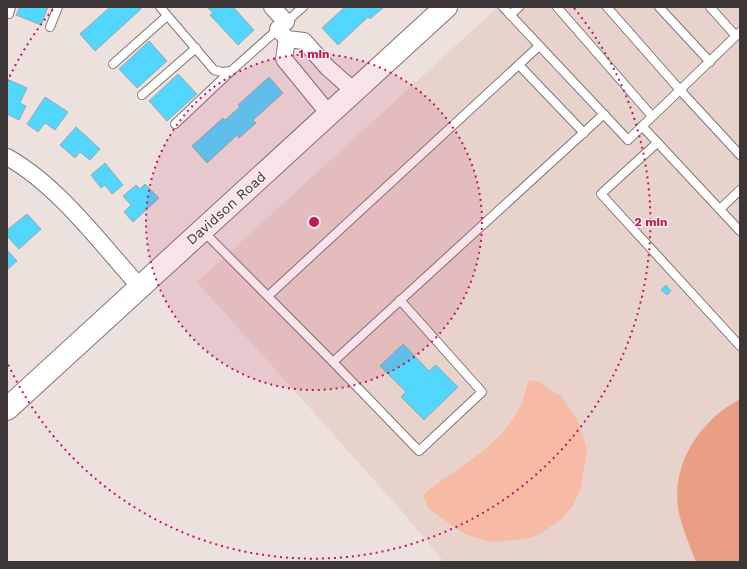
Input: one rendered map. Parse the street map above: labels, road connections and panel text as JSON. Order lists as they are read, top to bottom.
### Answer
{
  "streets": {
    "main road": ["Davidson Road"]
  },
  "rings": ["1 min", "2 min"]
}
